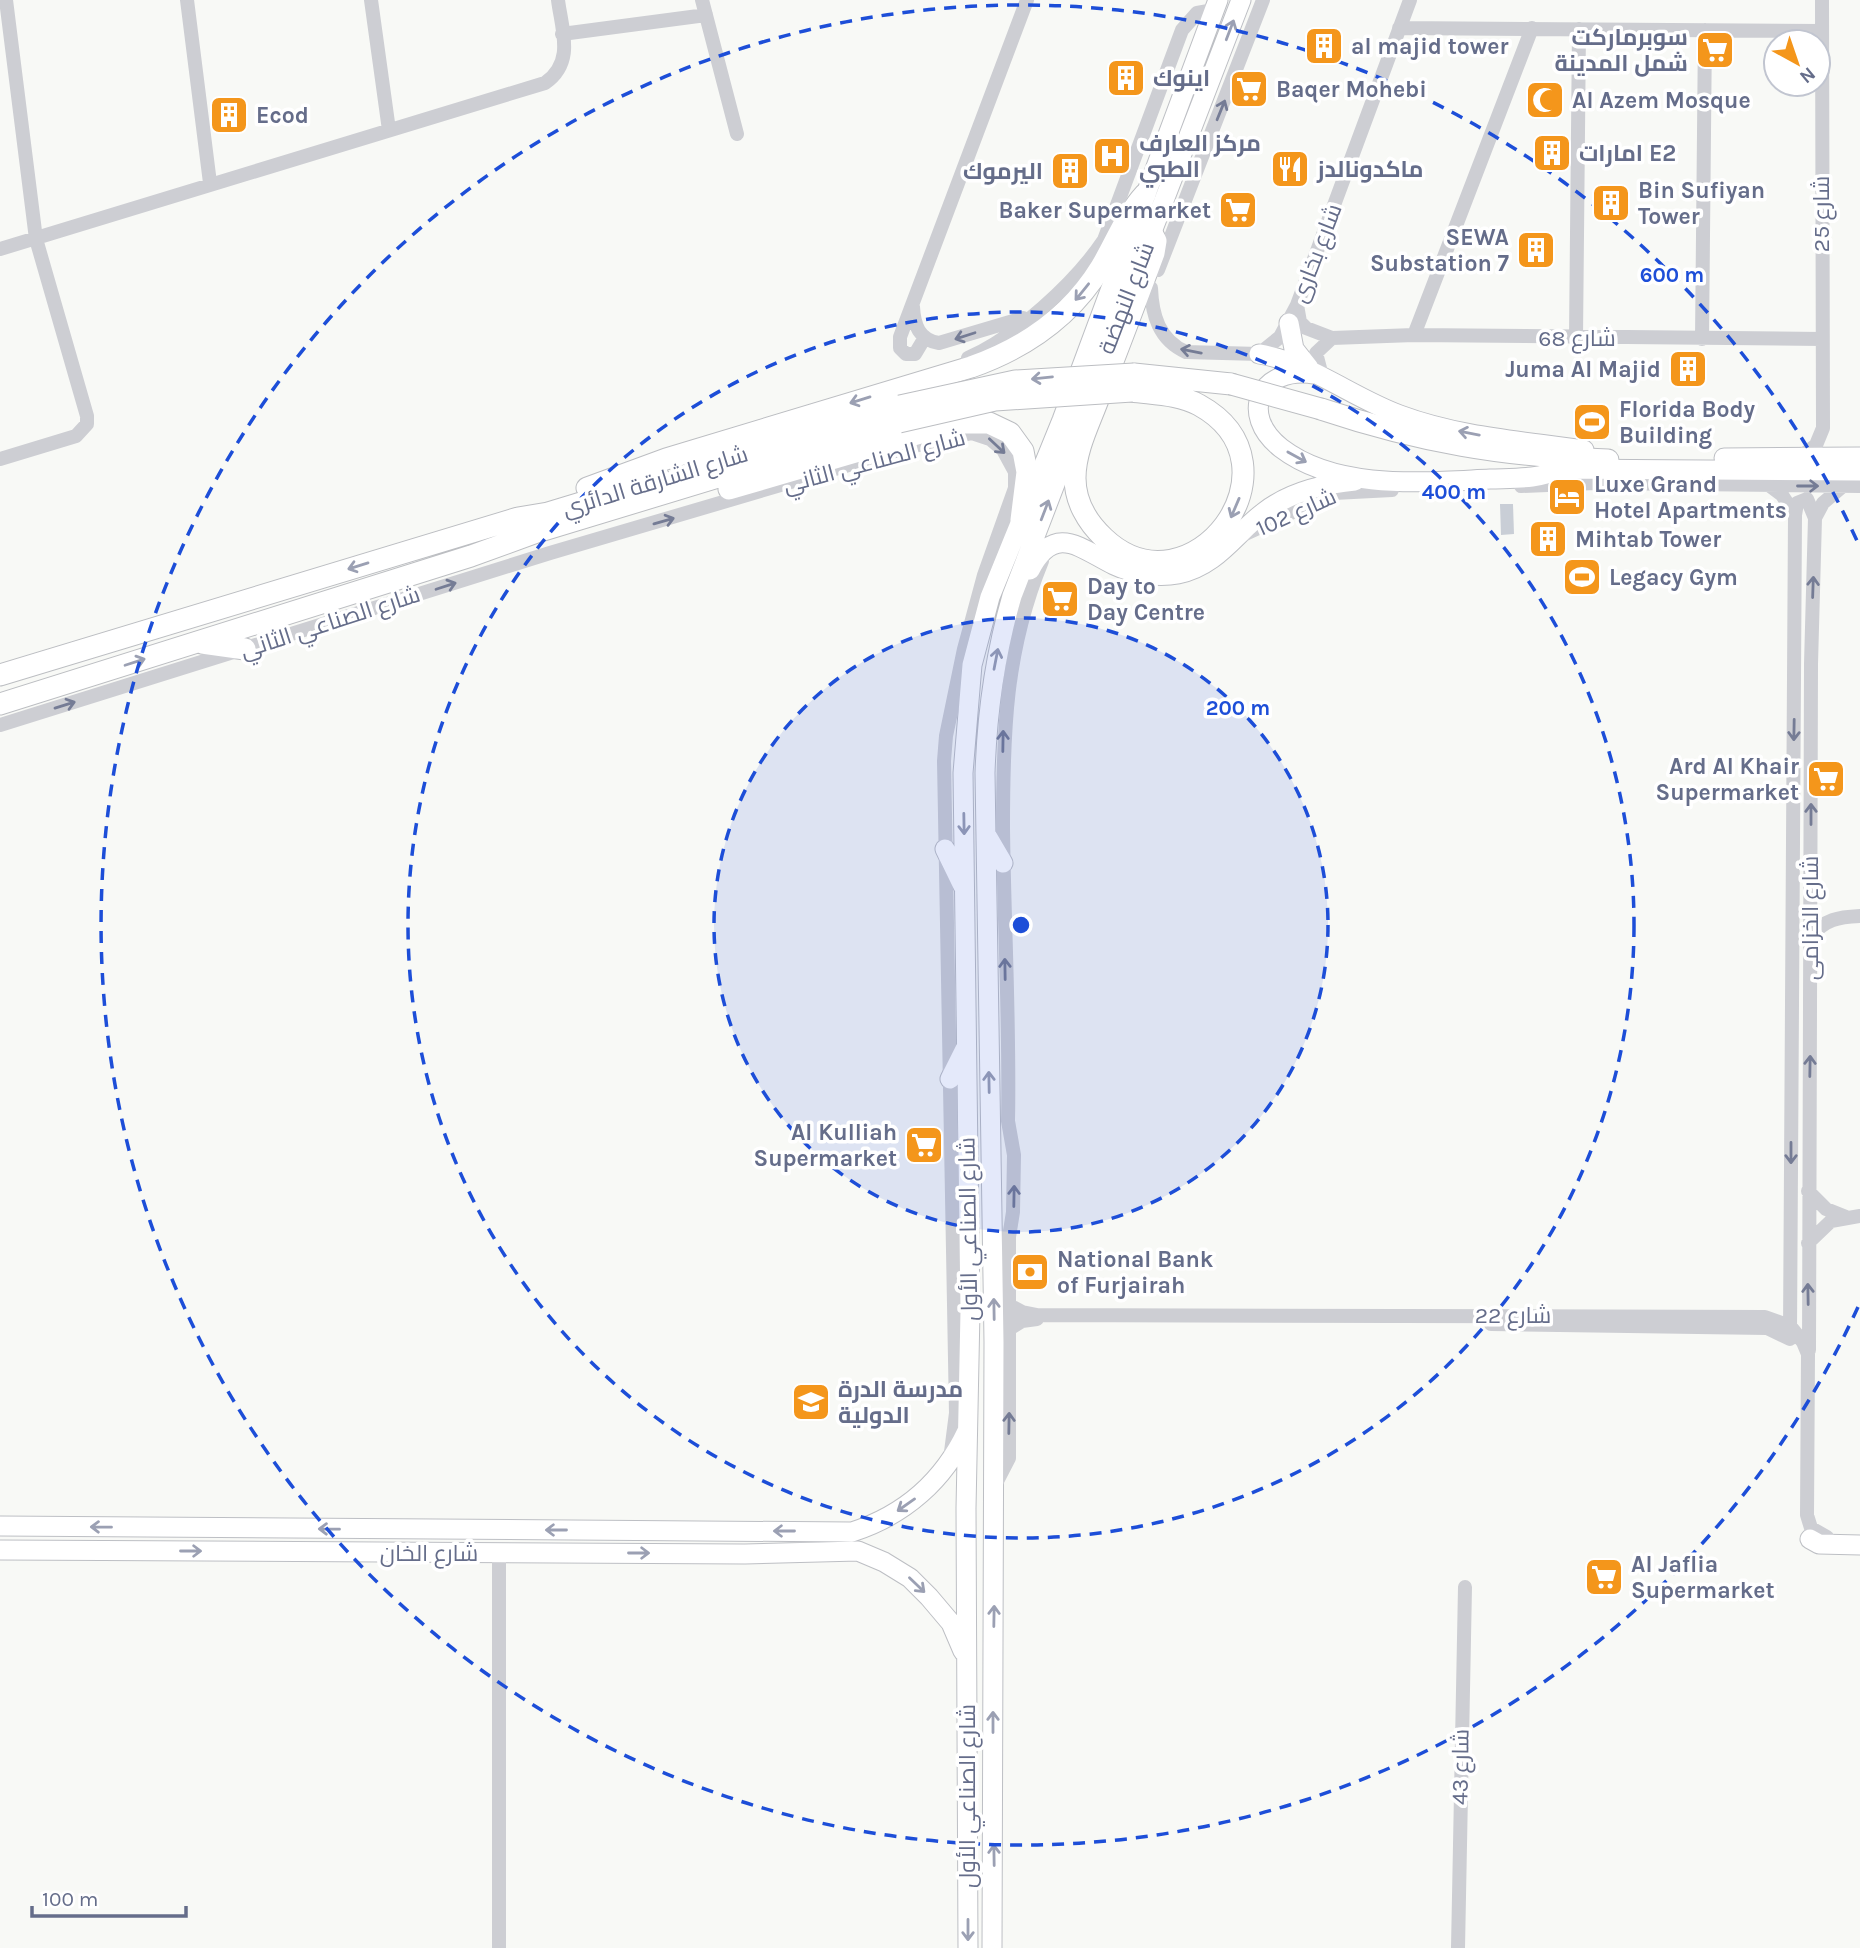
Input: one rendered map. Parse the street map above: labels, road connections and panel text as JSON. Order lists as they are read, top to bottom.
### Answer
{
  "streets": {
    "highway": ["شارع الشارقة الدائري"],
    "main road": ["شارع النهضة", "شارع الصناعي الأول", "شارع الخان"],
    "street": [
      "شارع 25",
      "شارع بخارى",
      "شارع 68",
      "شارع الصناعي الثاني",
      "شارع 102",
      "شارع الخزامى",
      "شارع 22",
      "شارع 43"
    ]
  },
  "crossings": [
    ["شارع 25", "شارع 68"],
    ["شارع بخارى", "شارع 68"],
    ["شارع النهضة", "شارع الصناعي الأول"],
    ["شارع الصناعي الثاني", "شارع الخان"],
    ["شارع الخزامى", "شارع 22"],
    ["شارع الصناعي الأول", "شارع الخان"]
  ],
  "places": {
    "building": [
      "al majid tower",
      "اينوك",
      "Ecod",
      "امارات E2",
      "اليرموك",
      "Bin Sufiyan Tower",
      "SEWA Substation 7",
      "Juma Al Majid",
      "Mihtab Tower"
    ],
    "supermarket": [
      "سوبرماركت شمل المدينة",
      "Baqer Mohebi",
      "Baker Supermarket",
      "Day to Day Centre",
      "Ard Al Khair Supermarket",
      "Al Kulliah Supermarket",
      "Al Jaflia Supermarket"
    ],
    "mosque": ["Al Azem Mosque"],
    "hospital": ["مركز العارف الطبي"],
    "restaurant": ["ماكدونالدز"],
    "sports": ["Florida Body Building", "Legacy Gym"],
    "hotel": ["Luxe Grand Hotel Apartments"],
    "bank": ["National Bank of Furjairah"],
    "school or university": ["مدرسة الدرة الدولية"]
  },
  "scale_bar": "100 m",
  "north": "bottom right",
  "rings": ["600 m", "400 m", "200 m"]
}
